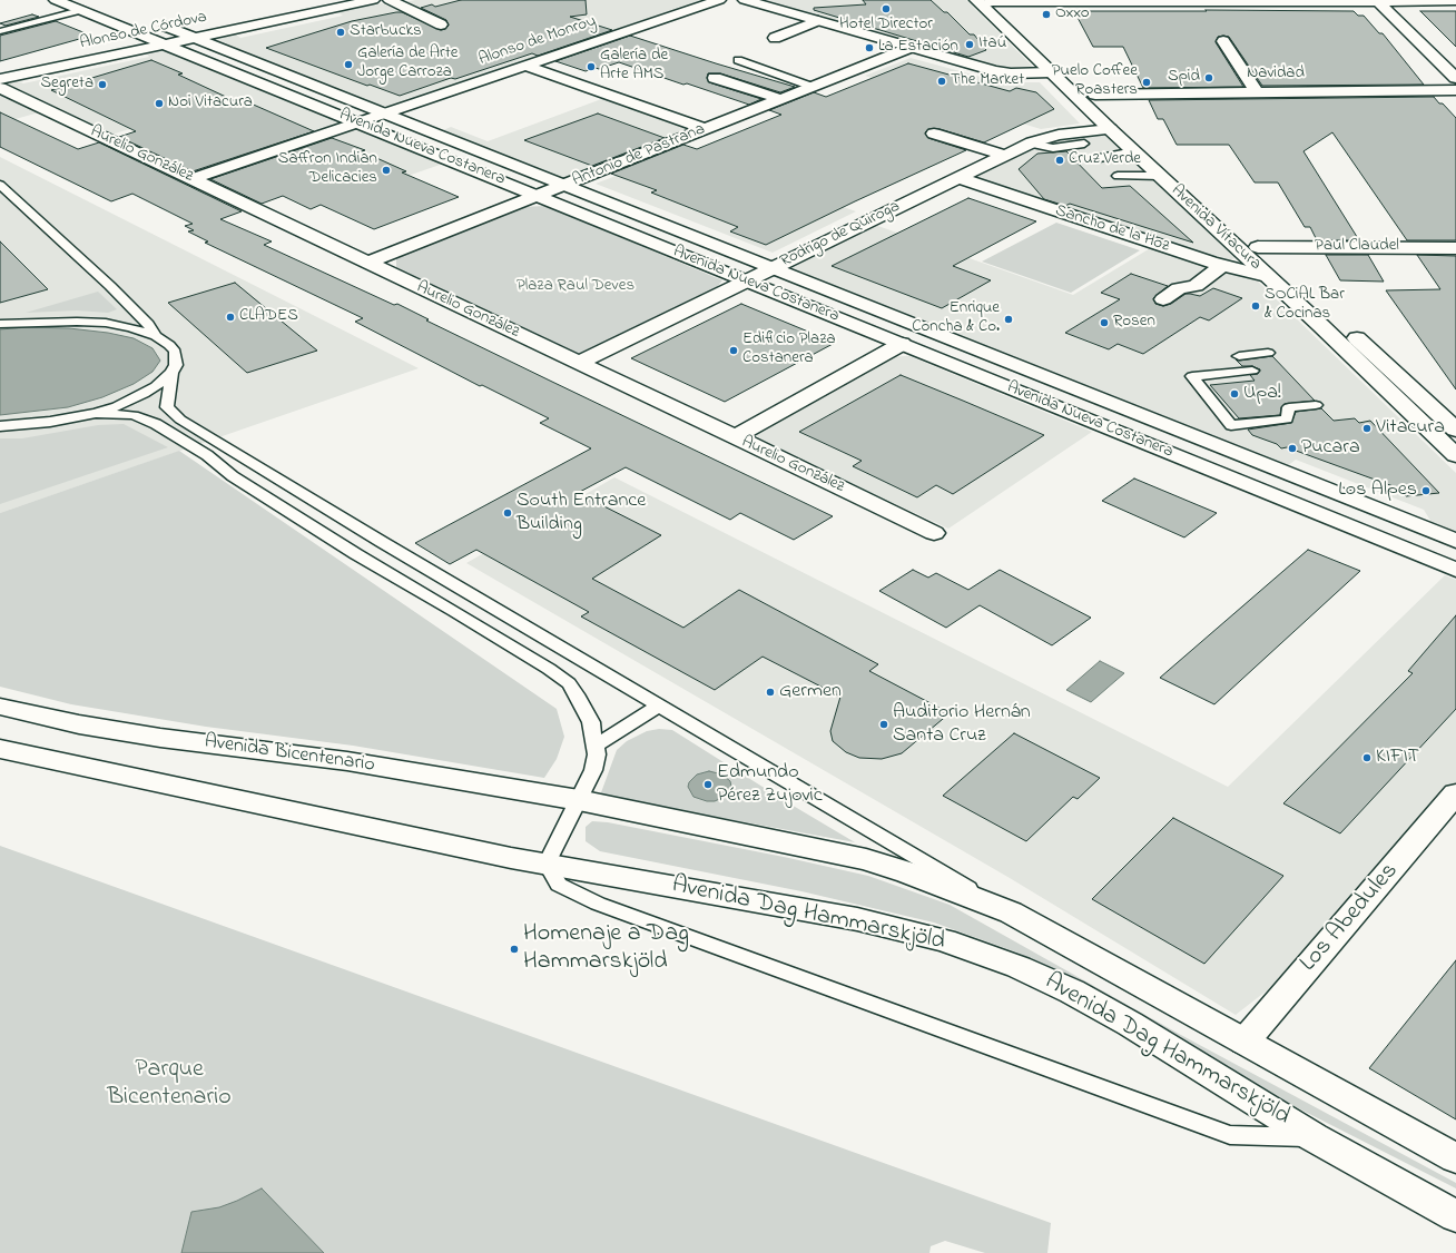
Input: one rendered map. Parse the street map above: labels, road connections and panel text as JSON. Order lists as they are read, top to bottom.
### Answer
{
  "streets": {
    "main road": [
      "Alonso de Córdova",
      "Alonso de Monroy",
      "Navidad",
      "Avenida Nueva Costanera",
      "Aurelio González",
      "Antonio de Pastrana",
      "Avenida Vitacura",
      "Sancho de la Hoz",
      "Rodrigo de Quiroga",
      "Paul Claudel",
      "Avenida Bicentenario",
      "Avenida Dag Hammarskjöld",
      "Los Abedules"
    ]
  },
  "crossings": [
    ["Alonso de Córdova", "Avenida Nueva Costanera"],
    ["Alonso de Monroy", "Avenida Nueva Costanera"],
    ["Alonso de Monroy", "Aurelio González"],
    ["Navidad", "Avenida Vitacura"],
    ["Avenida Nueva Costanera", "Antonio de Pastrana"],
    ["Avenida Nueva Costanera", "Rodrigo de Quiroga"],
    ["Aurelio González", "Antonio de Pastrana"],
    ["Aurelio González", "Rodrigo de Quiroga"],
    ["Avenida Vitacura", "Sancho de la Hoz"],
    ["Avenida Vitacura", "Rodrigo de Quiroga"],
    ["Avenida Vitacura", "Paul Claudel"],
    ["Sancho de la Hoz", "Rodrigo de Quiroga"],
    ["Avenida Bicentenario", "Avenida Dag Hammarskjöld"],
    ["Avenida Dag Hammarskjöld", "Los Abedules"]
  ],
  "parks": ["Plaza Raul Deves", "Parque Bicentenario"],
  "places": [
    "Hotel Director",
    "Oxxo",
    "Starbucks",
    "Itaú",
    "La Estación",
    "Galería de Arte Jorge Carroza",
    "Galería de Arte AMS",
    "Spid",
    "The Market",
    "Puelo Coffee Roasters",
    "Segreta",
    "Noi Vitacura",
    "Cruz Verde",
    "Saffron Indian Delicacies",
    "SOCiAL Bar & Cocinas",
    "CLADES",
    "Enrique Concha & Co.",
    "Rosen",
    "Edificio Plaza Costanera",
    "Upa!",
    "Vitacura",
    "Pucara",
    "Los Alpes",
    "South Entrance Building",
    "Germen",
    "Auditorio Hernán Santa Cruz",
    "KIFIT",
    "Edmundo Pérez Zujovic",
    "Homenaje a Dag Hammarskjöld"
  ]
}
